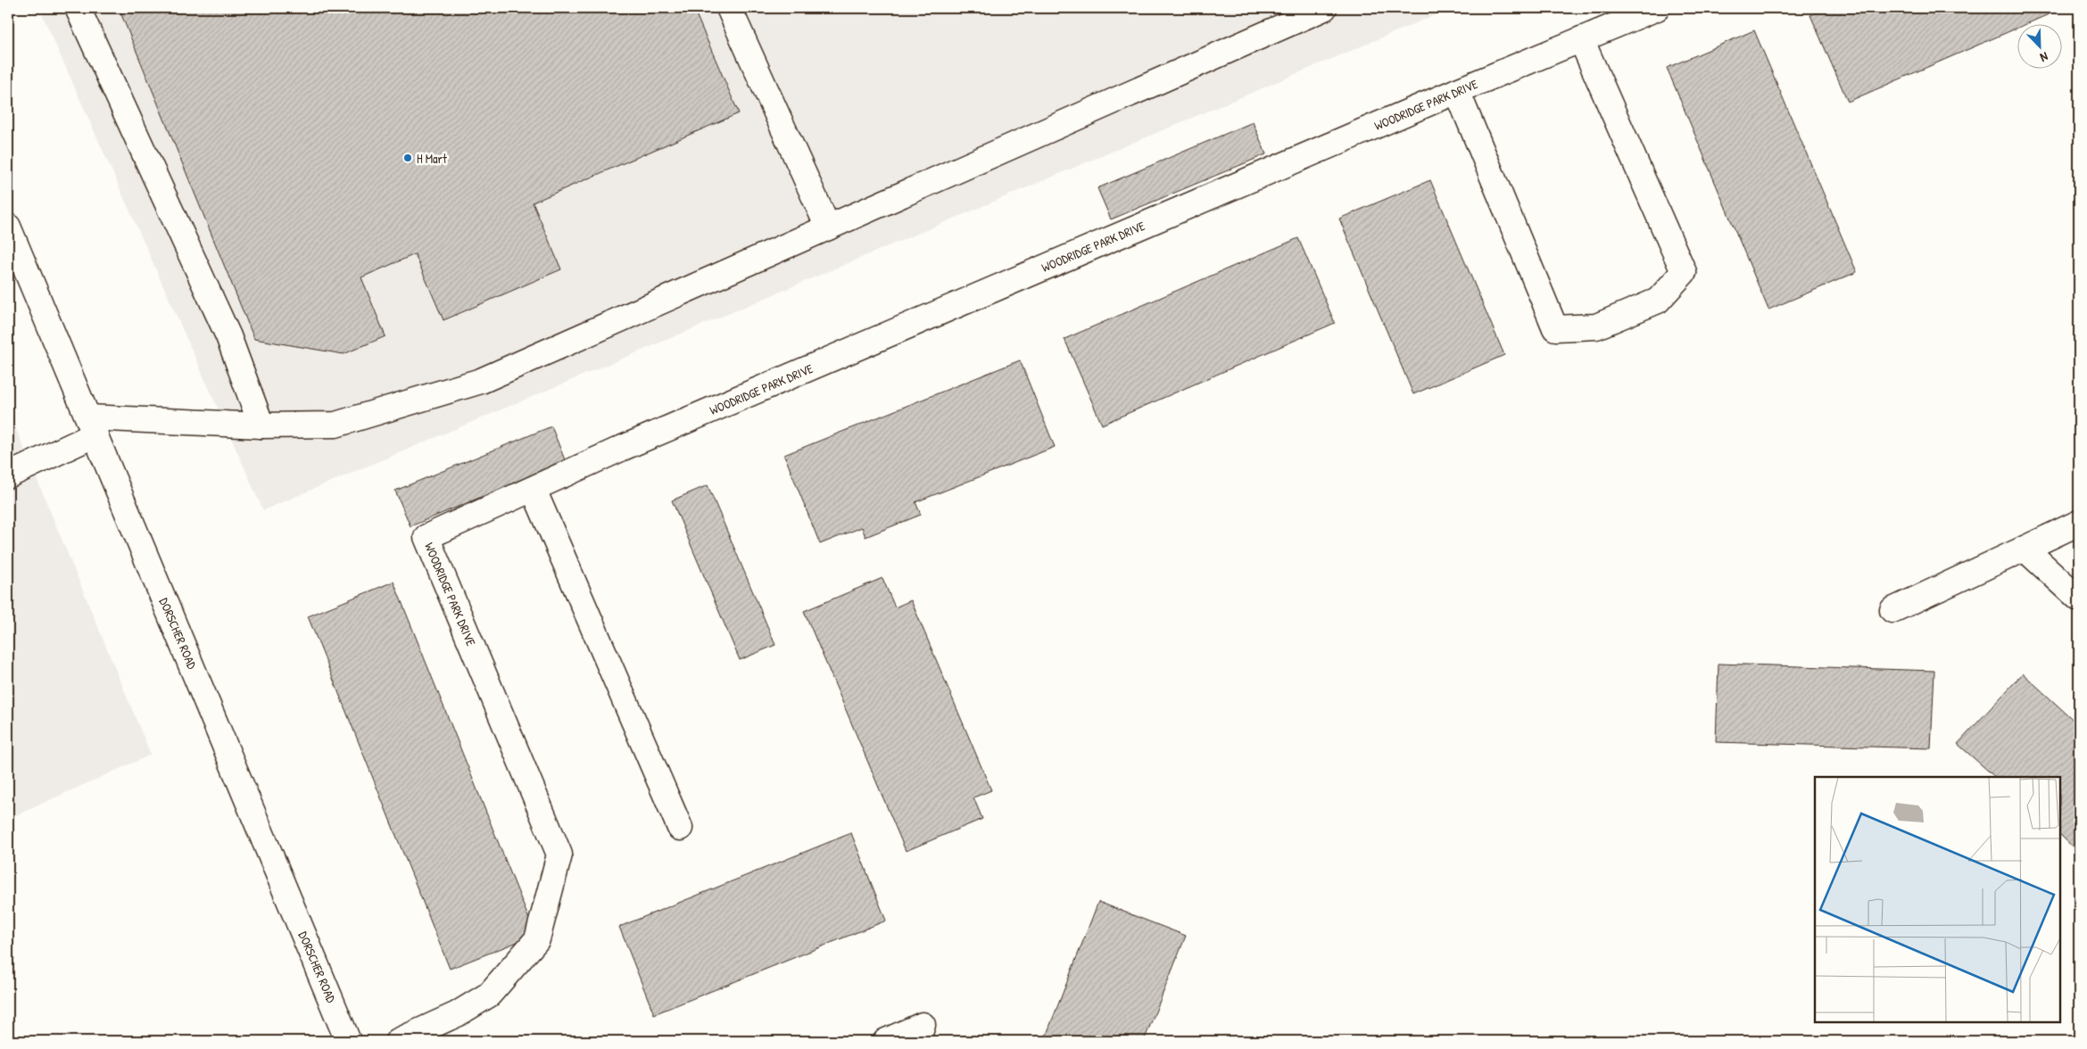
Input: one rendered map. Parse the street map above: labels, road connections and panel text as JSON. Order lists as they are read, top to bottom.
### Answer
{
  "streets": {
    "street": ["WOODRIDGE PARK DRIVE", "DORSCHER ROAD"]
  },
  "places": ["H Mart"],
  "north": "bottom right"
}
